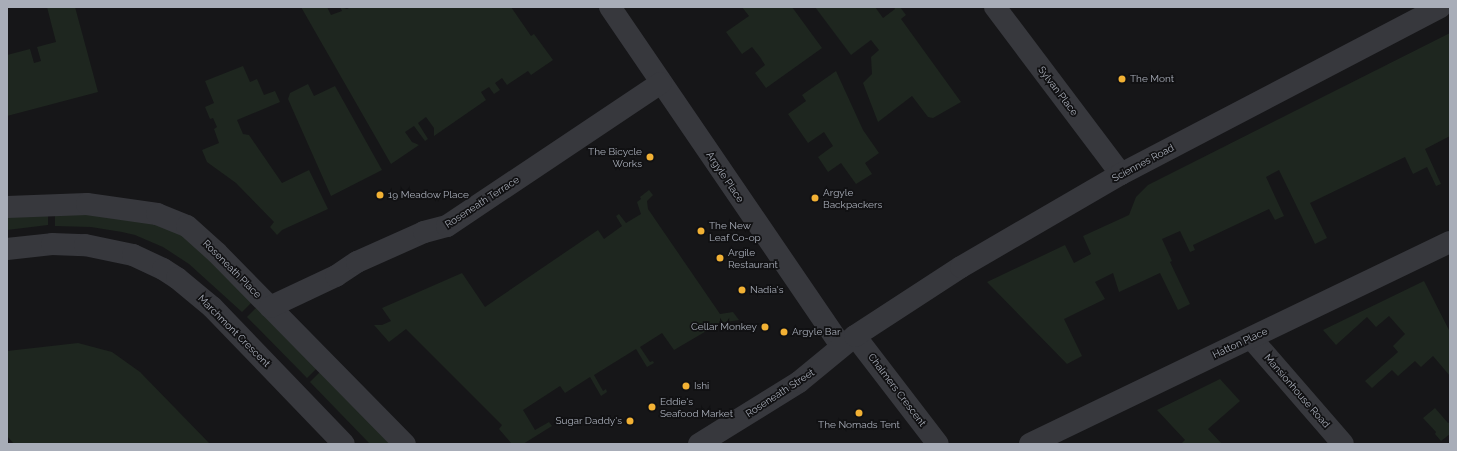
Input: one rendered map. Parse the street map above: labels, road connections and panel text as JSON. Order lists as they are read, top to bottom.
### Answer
{
  "streets": {
    "street": [
      "Sylvan Place",
      "Sciennes Road",
      "Argyle Place",
      "Roseneath Terrace",
      "Roseneath Place",
      "Marchmont Crescent",
      "Hatton Place",
      "Chalmers Crescent",
      "Mansionhouse Road",
      "Roseneath Street"
    ]
  },
  "crossings": [
    ["Sylvan Place", "Sciennes Road"],
    ["Sciennes Road", "Argyle Place"],
    ["Sciennes Road", "Chalmers Crescent"],
    ["Sciennes Road", "Roseneath Street"],
    ["Argyle Place", "Roseneath Terrace"],
    ["Argyle Place", "Chalmers Crescent"],
    ["Argyle Place", "Roseneath Street"],
    ["Roseneath Terrace", "Roseneath Place"],
    ["Hatton Place", "Mansionhouse Road"],
    ["Chalmers Crescent", "Roseneath Street"]
  ],
  "places": [
    "The Mont",
    "The Bicycle Works",
    "19 Meadow Place",
    "Argyle Backpackers",
    "The New Leaf Co-op",
    "Argile Restaurant",
    "Nadia's",
    "Cellar Monkey",
    "Argyle Bar",
    "Ishi",
    "Eddie's Seafood Market",
    "The Nomads Tent",
    "Sugar Daddy's"
  ]
}
